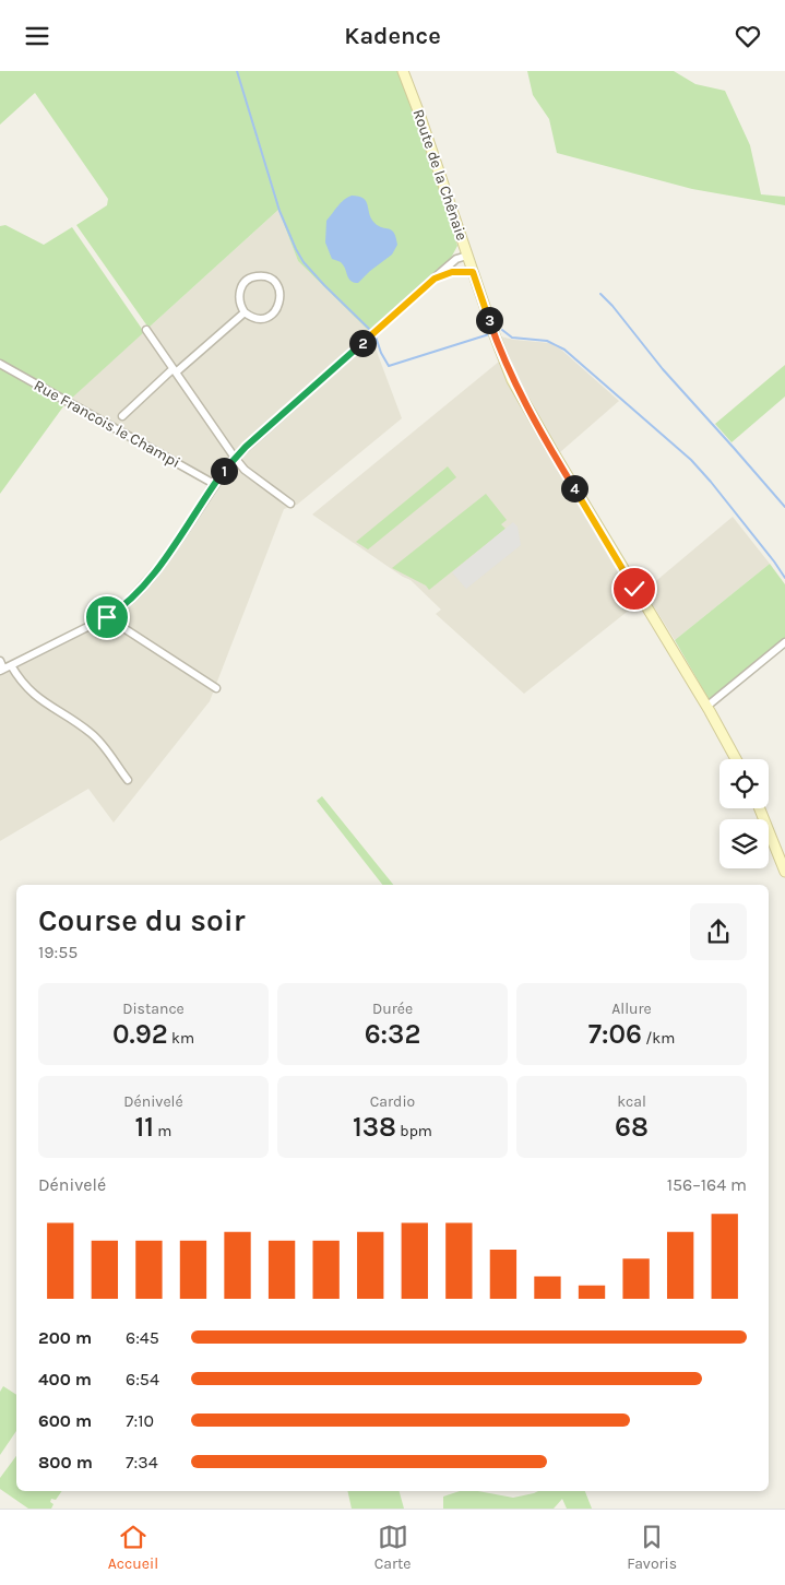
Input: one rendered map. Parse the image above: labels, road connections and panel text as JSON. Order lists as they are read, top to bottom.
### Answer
{
  "streets": {
    "main road": ["Route de la Chênaie"],
    "street": ["Rue Francois le Champi"]
  },
  "page": {
    "header": "Kadence",
    "pins": [
      "3",
      "2",
      "1",
      "4"
    ],
    "heading": ["Course du soir", "19:55"],
    "stats": [
      ["Distance", "0.92 km"],
      ["Durée", "6:32"],
      ["Allure", "7:06 /km"],
      ["Dénivelé", "11 m"],
      ["Cardio", "138 bpm"],
      ["kcal", "68"]
    ],
    "chart": ["Dénivelé", "156–164 m"],
    "list": [
      {
        "name": "200 m",
        "note": "6:45"
      },
      {
        "name": "400 m",
        "note": "6:54"
      },
      {
        "name": "600 m",
        "note": "7:10"
      },
      {
        "name": "800 m",
        "note": "7:34"
      }
    ],
    "tabs": ["Accueil", "Carte", "Favoris"]
  }
}
